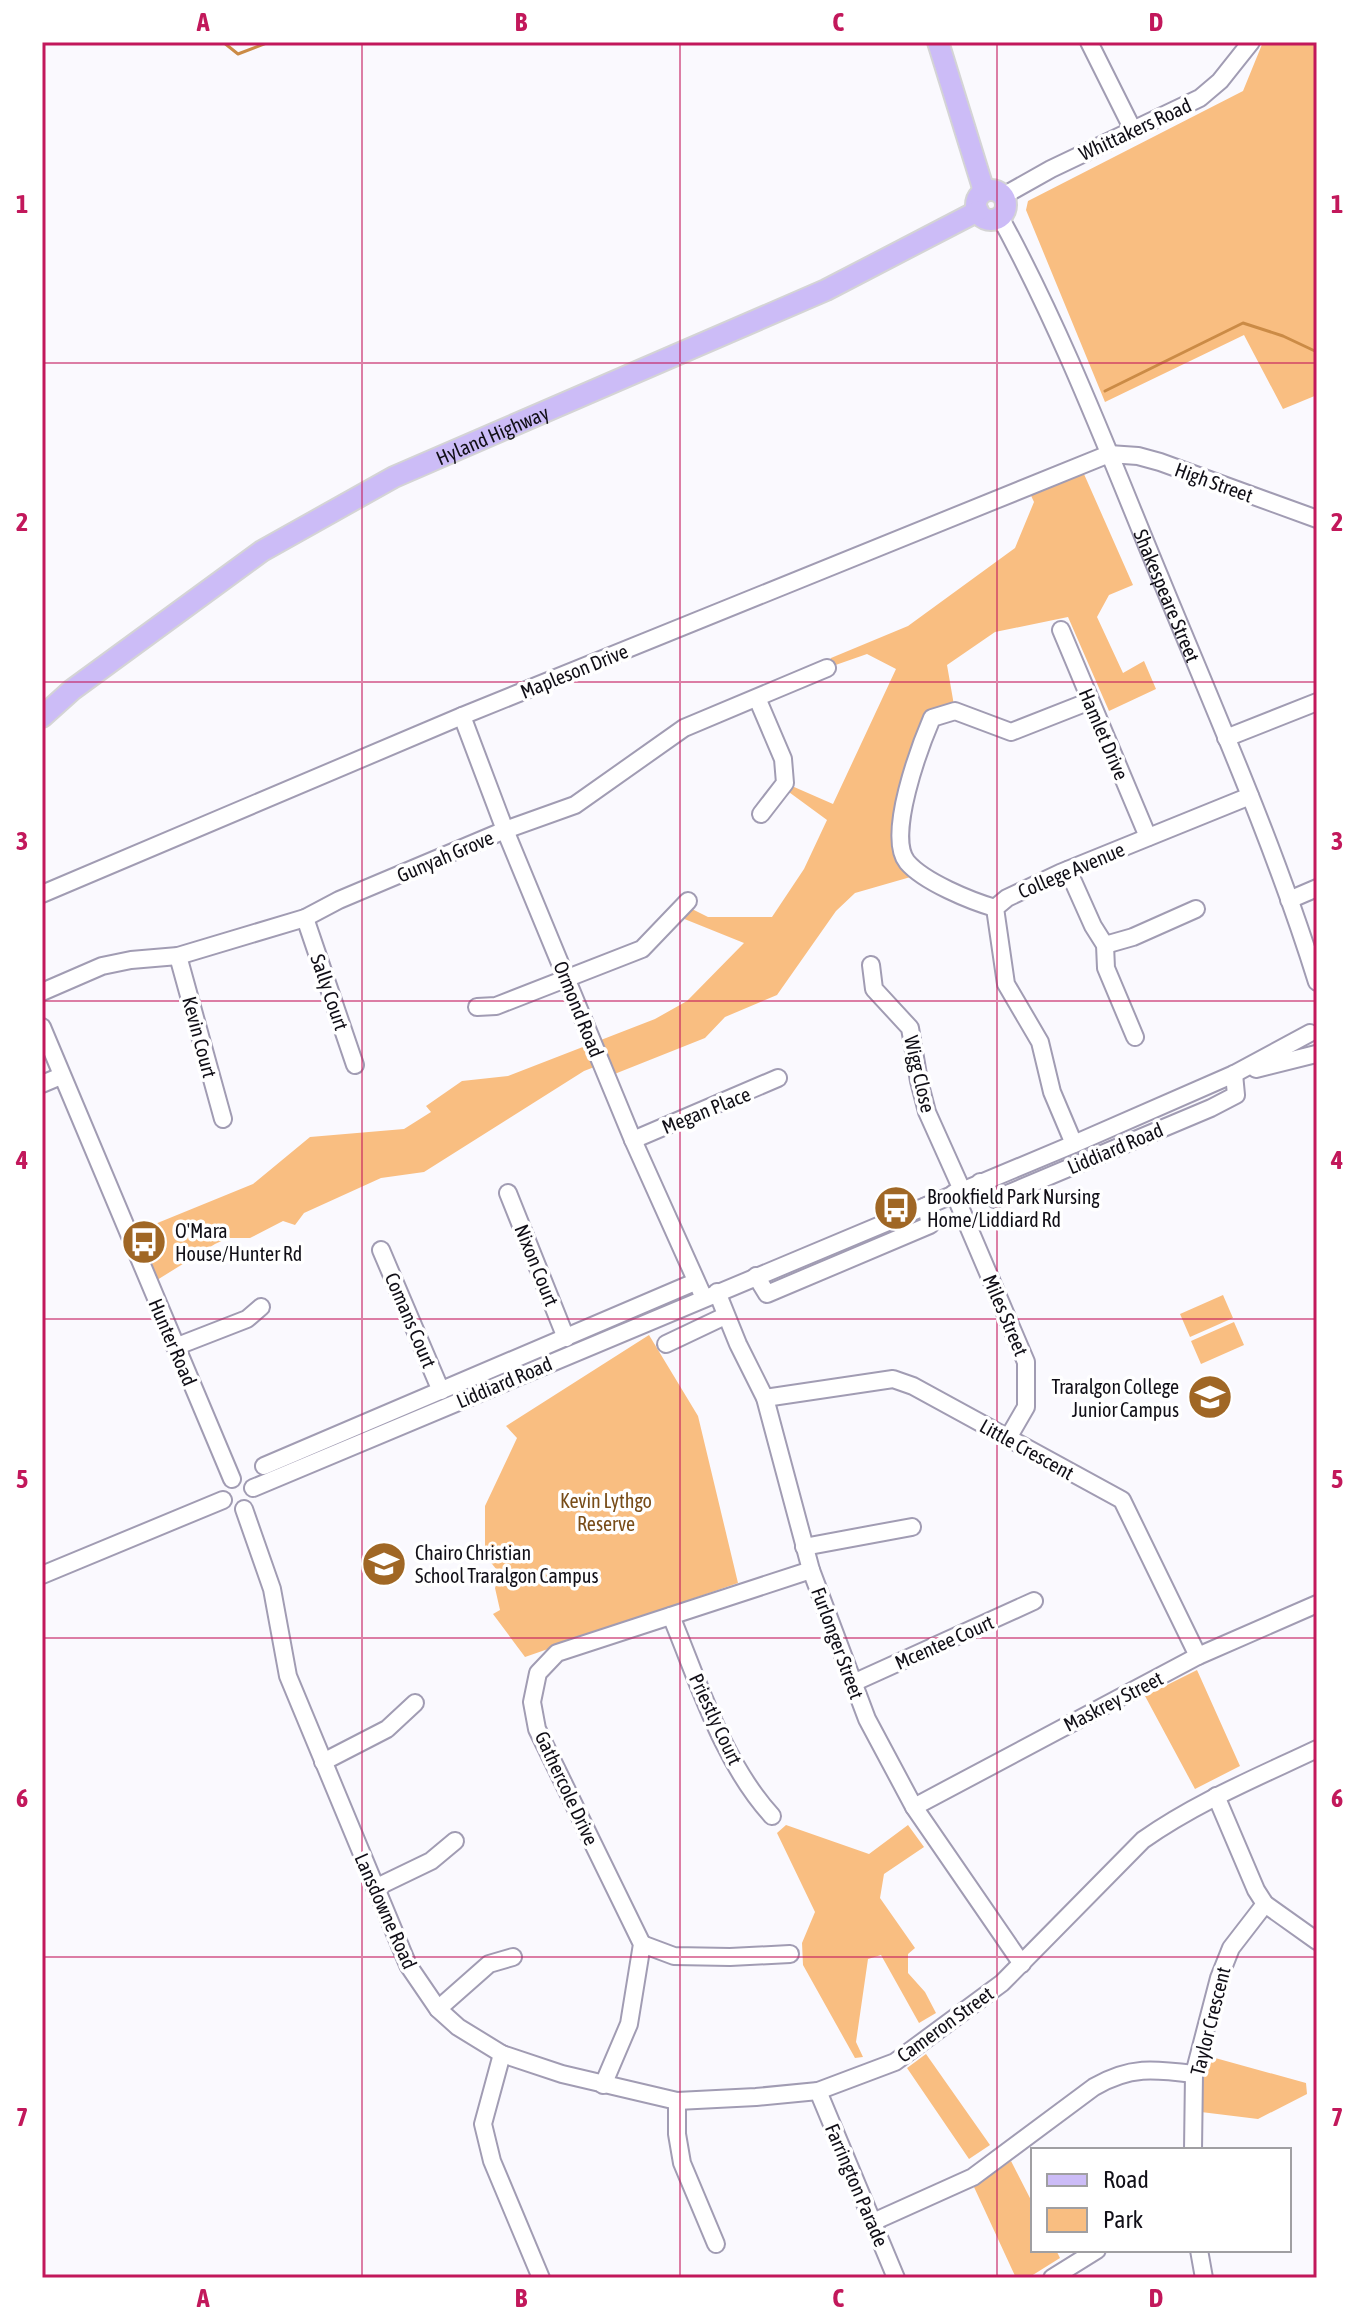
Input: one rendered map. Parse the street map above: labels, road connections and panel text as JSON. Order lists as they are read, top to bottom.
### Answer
{
  "streets": {
    "main road": ["Hyland Highway"],
    "street": [
      "Whittakers Road",
      "High Street",
      "Shakespeare Street",
      "Mapleson Drive",
      "Hamlet Drive",
      "Gunyah Grove",
      "College Avenue",
      "Sally Court",
      "Ormond Road",
      "Kevin Court",
      "Wigg Close",
      "Megan Place",
      "Liddiard Road",
      "Nixon Court",
      "Miles Street",
      "Comans Court",
      "Hunter Road",
      "Little Crescent",
      "Mcentee Court",
      "Furlonger Street",
      "Maskrey Street",
      "Priestly Court",
      "Gathercole Drive",
      "Lansdowne Road",
      "Taylor Crescent",
      "Cameron Street",
      "Farrington Parade"
    ]
  },
  "crossings": [
    ["Whittakers Road", "Hyland Highway"],
    ["High Street", "Shakespeare Street"],
    ["High Street", "Mapleson Drive"],
    ["Shakespeare Street", "Mapleson Drive"],
    ["Shakespeare Street", "College Avenue"],
    ["Mapleson Drive", "Ormond Road"],
    ["Hamlet Drive", "College Avenue"],
    ["Gunyah Grove", "Sally Court"],
    ["Gunyah Grove", "Ormond Road"],
    ["Gunyah Grove", "Kevin Court"],
    ["College Avenue", "Liddiard Road"],
    ["Ormond Road", "Megan Place"],
    ["Ormond Road", "Liddiard Road"],
    ["Ormond Road", "Furlonger Street"],
    ["Wigg Close", "Liddiard Road"],
    ["Wigg Close", "Miles Street"],
    ["Liddiard Road", "Nixon Court"],
    ["Liddiard Road", "Miles Street"],
    ["Liddiard Road", "Comans Court"],
    ["Liddiard Road", "Hunter Road"],
    ["Liddiard Road", "Furlonger Street"],
    ["Liddiard Road", "Lansdowne Road"],
    ["Miles Street", "Little Crescent"],
    ["Hunter Road", "Lansdowne Road"],
    ["Little Crescent", "Furlonger Street"],
    ["Little Crescent", "Maskrey Street"],
    ["Mcentee Court", "Furlonger Street"],
    ["Furlonger Street", "Maskrey Street"],
    ["Furlonger Street", "Gathercole Drive"],
    ["Furlonger Street", "Cameron Street"],
    ["Priestly Court", "Gathercole Drive"],
    ["Lansdowne Road", "Cameron Street"],
    ["Cameron Street", "Farrington Parade"]
  ],
  "parks": ["Kevin Lythgo Reserve"],
  "places": {
    "bus stop": ["Brookfield Park Nursing Home/Liddiard Rd", "O'Mara House/Hunter Rd"],
    "school or university": ["Traralgon College Junior Campus", "Chairo Christian School Traralgon Campus"]
  },
  "legend": ["Road", "Park"],
  "grid": {
    "columns": [
      "A",
      "B",
      "C",
      "D"
    ],
    "rows": [
      "1",
      "2",
      "3",
      "4",
      "5",
      "6",
      "7"
    ]
  }
}
